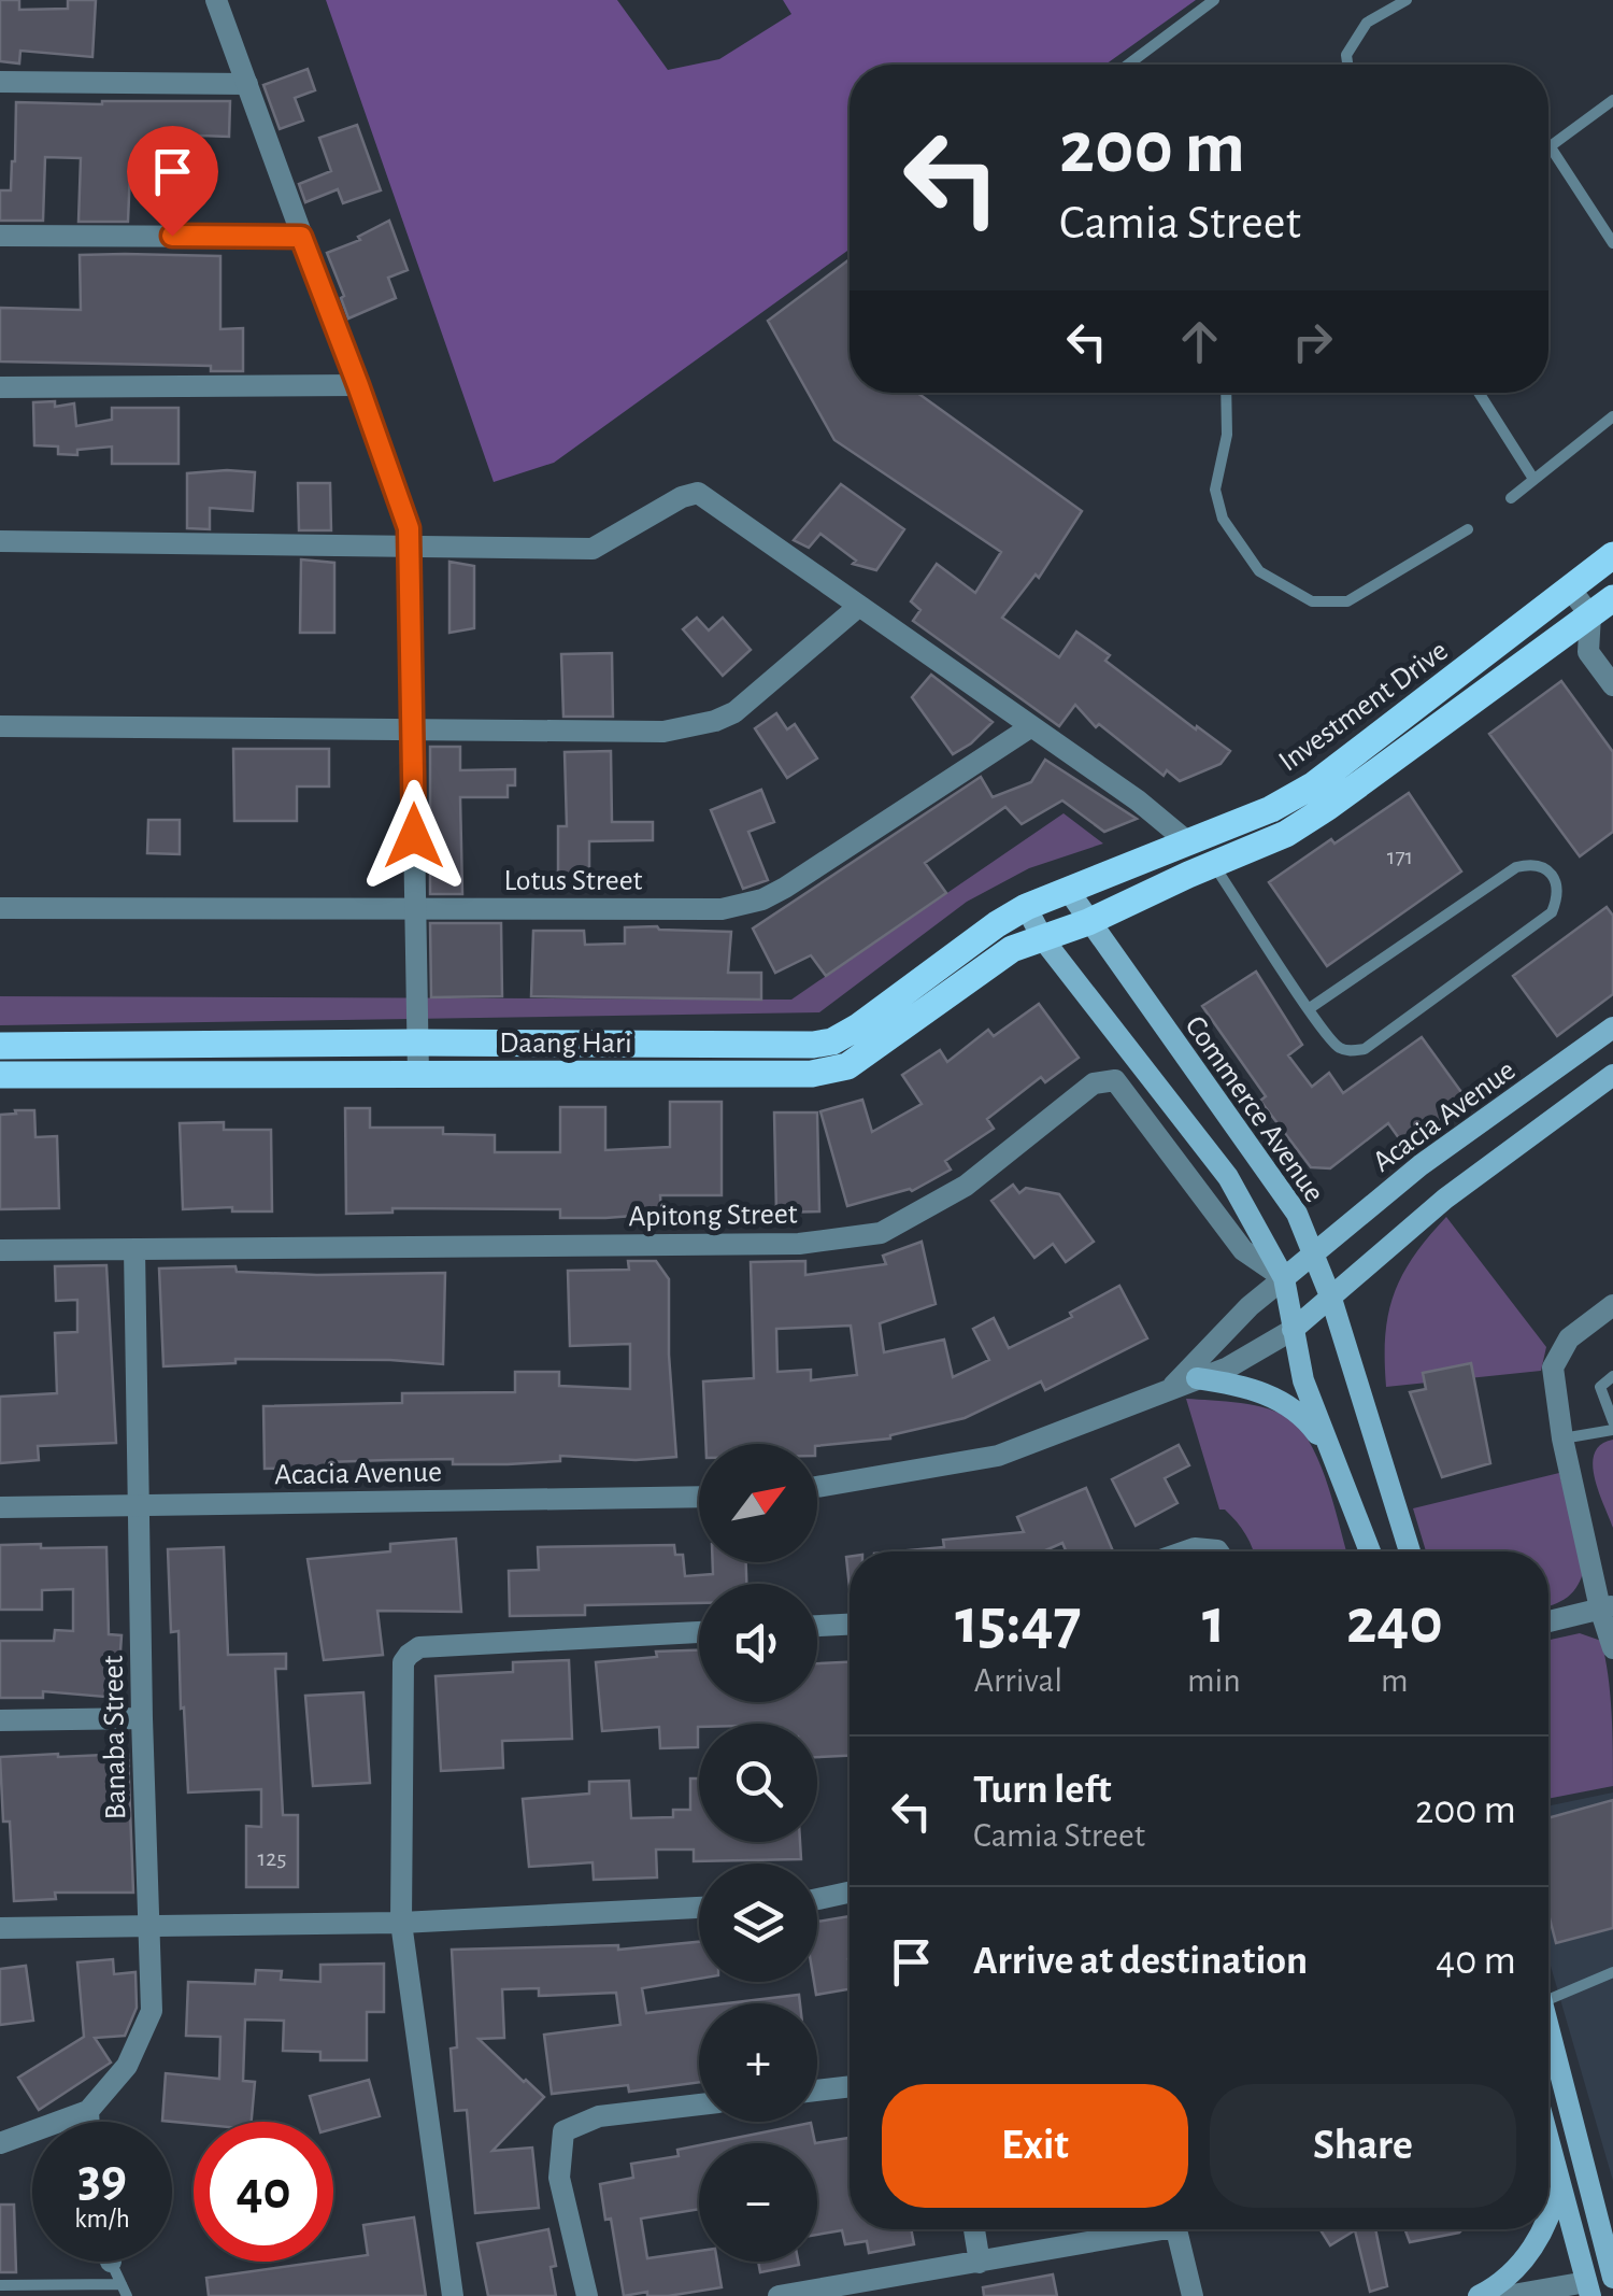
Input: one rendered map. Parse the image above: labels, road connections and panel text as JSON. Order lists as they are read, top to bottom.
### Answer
{
  "streets": {
    "main road": [
      "Investment Drive",
      "Daang Hari",
      "Commerce Avenue",
      "Acacia Avenue"
    ],
    "street": ["Lotus Street", "Apitong Street", "Banaba Street"]
  },
  "crossings": [
    ["Investment Drive", "Daang Hari"],
    ["Investment Drive", "Commerce Avenue"],
    ["Daang Hari", "Commerce Avenue"],
    ["Commerce Avenue", "Acacia Avenue"],
    ["Acacia Avenue", "Apitong Street"],
    ["Acacia Avenue", "Banaba Street"],
    ["Apitong Street", "Banaba Street"]
  ],
  "house_numbers": ["171", "125"],
  "north": "top right",
  "page": {
    "turn": ["200 m", "Camia Street"],
    "map_buttons": ["+", "−"],
    "eta": [
      "15:47",
      "Arrival",
      "1",
      "min",
      "240",
      "m"
    ],
    "list": [
      {
        "name": "Turn left",
        "note": "Camia Street",
        "value": "200 m"
      },
      {
        "name": "Arrive at destination",
        "value": "40 m"
      }
    ],
    "buttons": ["Exit", "Share"],
    "speed": "39 km/h",
    "limit": "40"
  }
}
